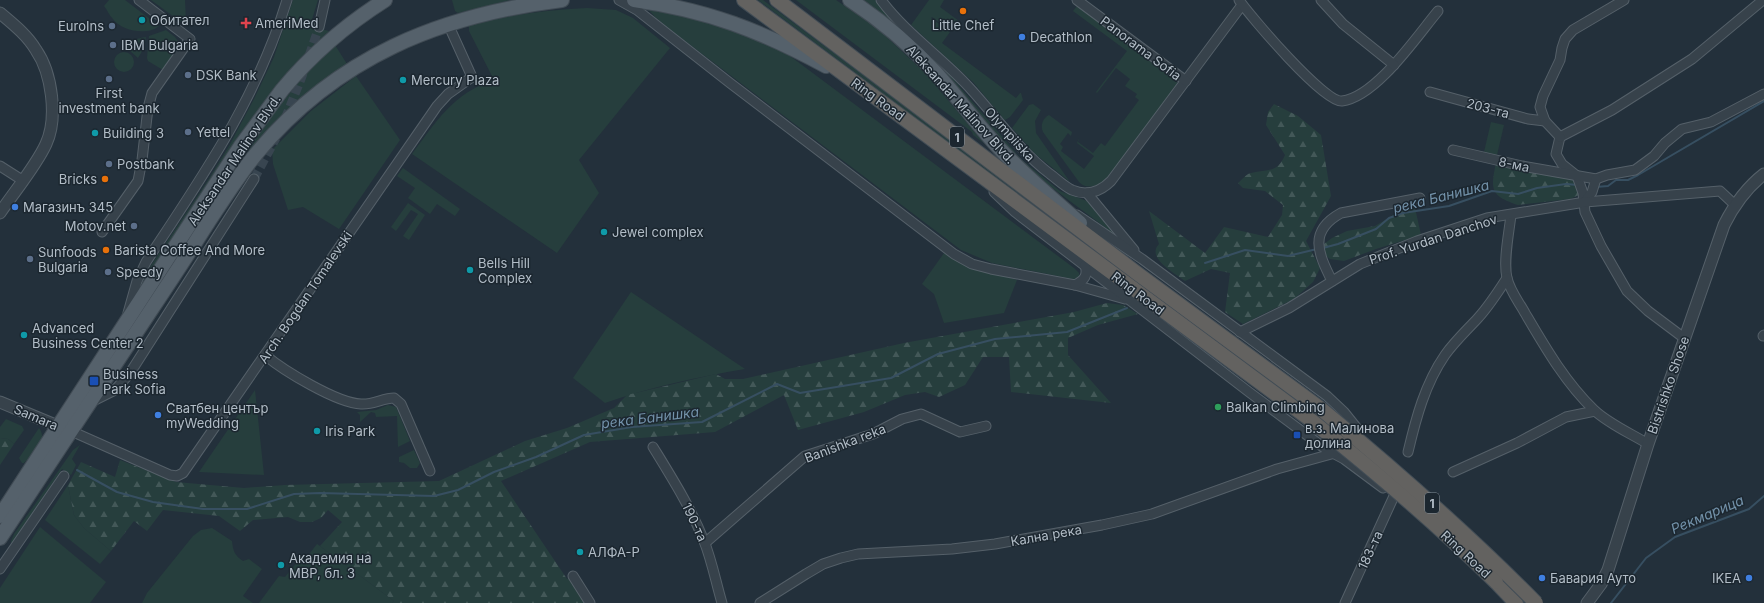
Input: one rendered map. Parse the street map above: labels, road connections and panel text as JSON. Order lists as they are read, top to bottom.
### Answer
{
  "streets": {
    "highway": ["Ring Road", "1"],
    "main road": ["Aleksandar Malinov Blvd."],
    "street": [
      "Panorama Sofia",
      "203-та",
      "Olympiiska",
      "8-ма",
      "Prof. Yurdan Danchov",
      "Arch. Bogdan Tomalevski",
      "Bistrishko Shose",
      "Samara",
      "Banishka reka",
      "190-та",
      "Кална река",
      "183-та"
    ]
  },
  "crossings": [
    ["Ring Road", "Aleksandar Malinov Blvd."],
    ["Aleksandar Malinov Blvd.", "Arch. Bogdan Tomalevski"],
    ["Aleksandar Malinov Blvd.", "Samara"],
    ["Prof. Yurdan Danchov", "Bistrishko Shose"],
    ["Arch. Bogdan Tomalevski", "Samara"],
    ["Banishka reka", "190-та"]
  ],
  "water": ["река Банишка", "Рекмарица"],
  "places": {
    "other": [
      "Little Chef",
      "Обитател",
      "EuroIns",
      "Decathlon",
      "IBM Bulgaria",
      "DSK Bank",
      "First investment bank",
      "Mercury Plaza",
      "Yettel",
      "Building 3",
      "Postbank",
      "Bricks",
      "Магазинъ 345",
      "Motov.net",
      "Jewel complex",
      "Barista Coffee And More",
      "Sunfoods Bulgaria",
      "Bells Hill Complex",
      "Speedy",
      "Advanced Business Center 2",
      "Balkan Climbing",
      "Сватбен център myWedding",
      "Iris Park",
      "АЛФА-Р",
      "Академия на МВР, бл. 3",
      "Бавария Ауто",
      "IKEA"
    ],
    "health": ["AmeriMed"],
    "transit": ["Business Park Sofia", "в.з. Малинова долина"]
  }
}
